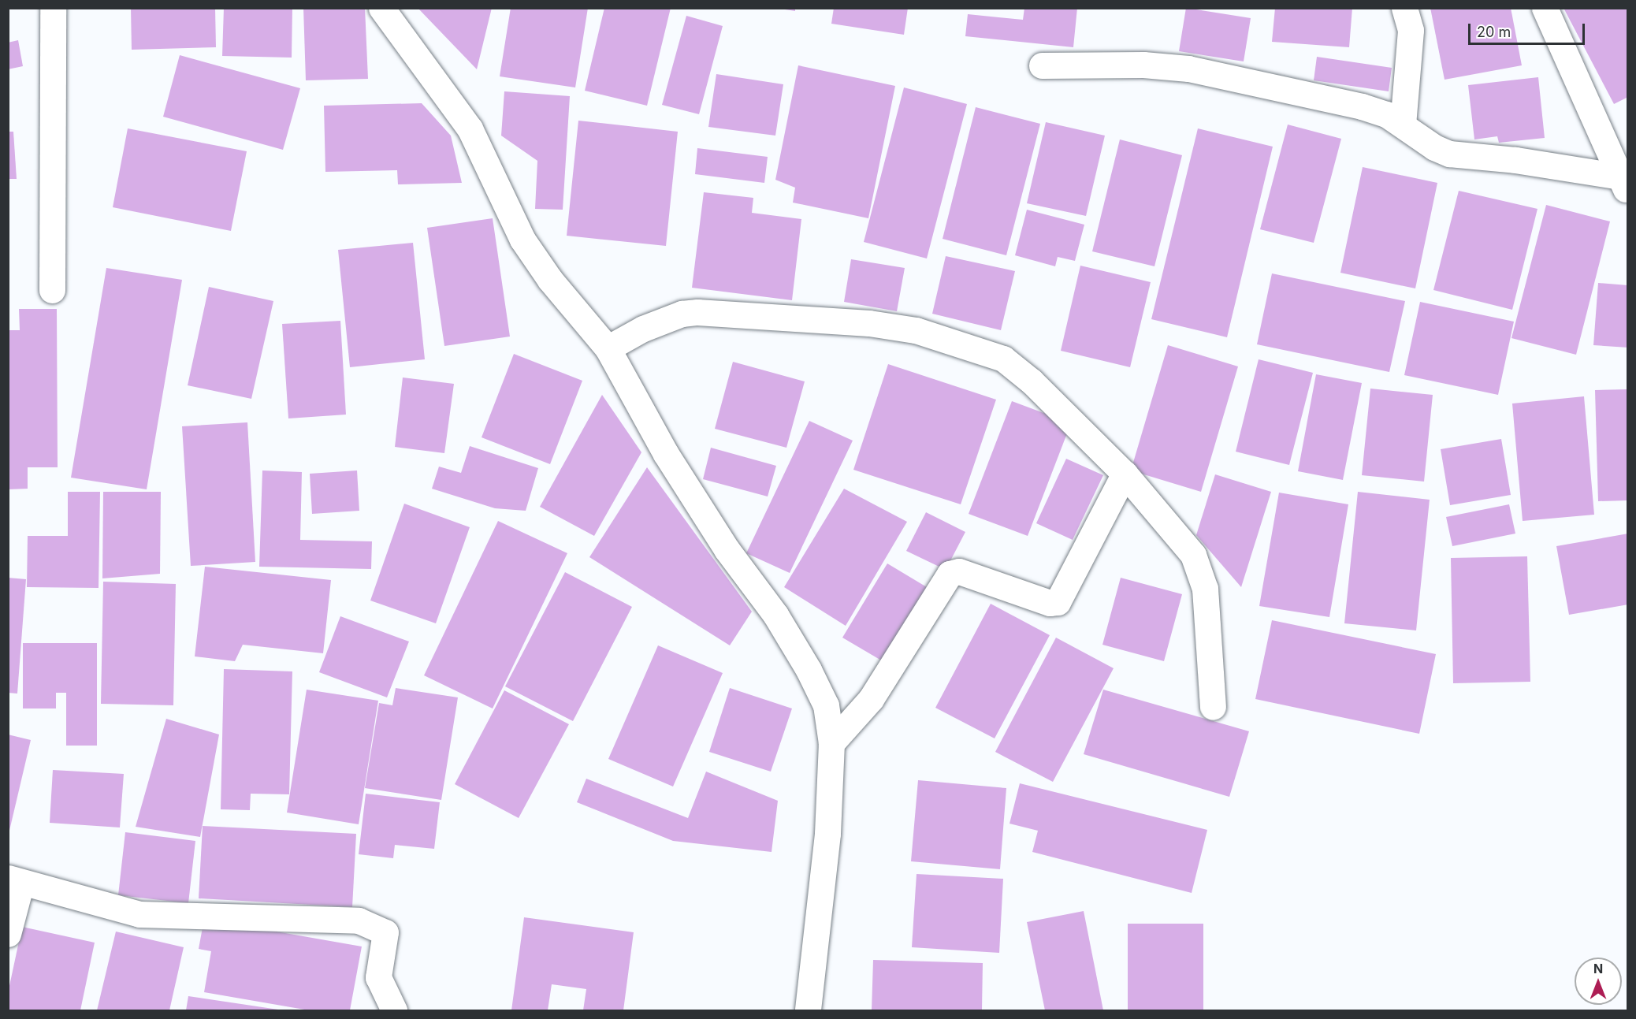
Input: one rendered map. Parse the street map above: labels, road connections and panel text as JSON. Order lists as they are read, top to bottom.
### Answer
{
  "scale_bar": "20 m",
  "north": "top"
}
